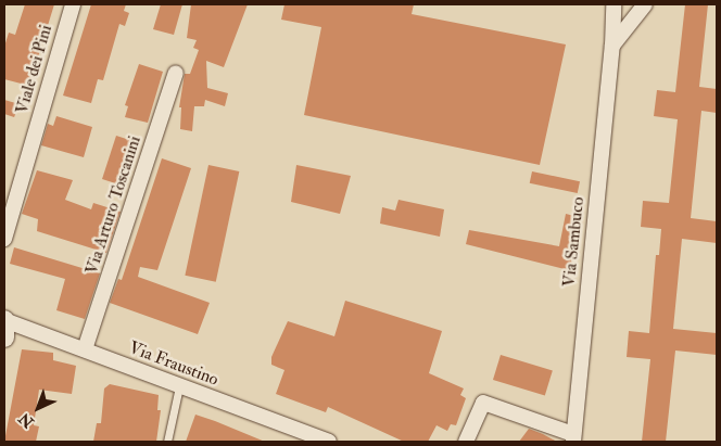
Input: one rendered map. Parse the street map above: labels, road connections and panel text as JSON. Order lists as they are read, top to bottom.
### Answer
{
  "streets": {
    "street": [
      "Viale dei Pini",
      "Via Arturo Toscanini",
      "Via Sambuco",
      "Via Fraustino"
    ]
  },
  "crossings": [
    ["Via Arturo Toscanini", "Via Fraustino"]
  ],
  "north": "bottom left"
}
